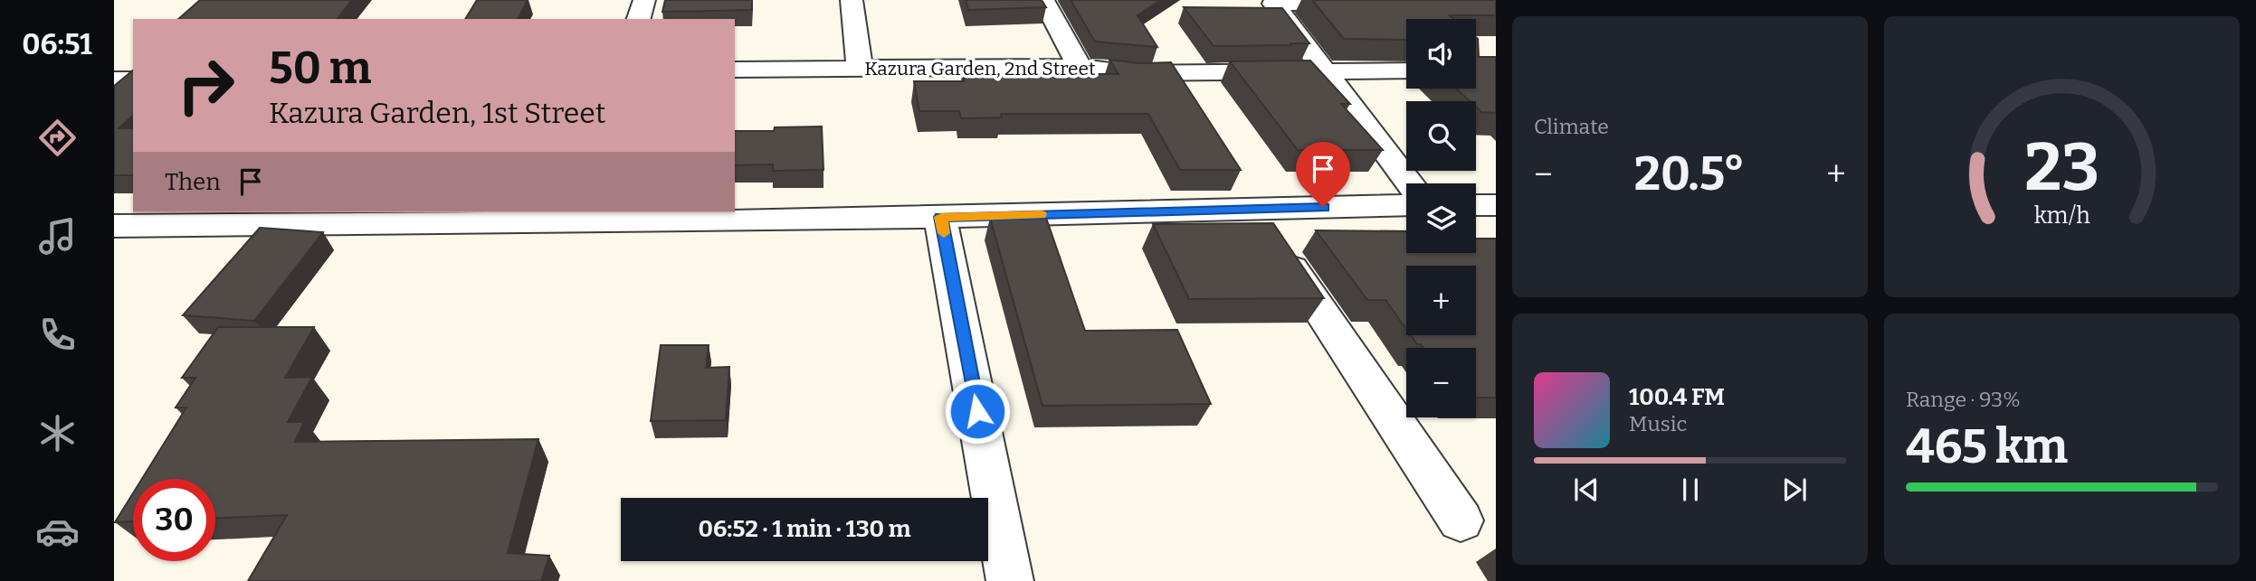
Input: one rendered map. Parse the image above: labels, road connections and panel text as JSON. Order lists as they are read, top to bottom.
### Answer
{
  "streets": {
    "street": ["Kazura Garden, 2nd Street"]
  },
  "page": {
    "tabs": "06:51",
    "tile": [
      "Climate",
      ["Range · 93%", "465 km"]
    ],
    "map_buttons": ["+", "−"],
    "turn": ["50 m", "Kazura Garden, 1st Street"],
    "heat": ["−", "20.5°", "+"],
    "then": "Then",
    "song": ["100.4 FM", "Music"],
    "limit": "30",
    "trip": "06:52 · 1 min · 130 m",
    "gauge": ["23", "km/h"]
  }
}
